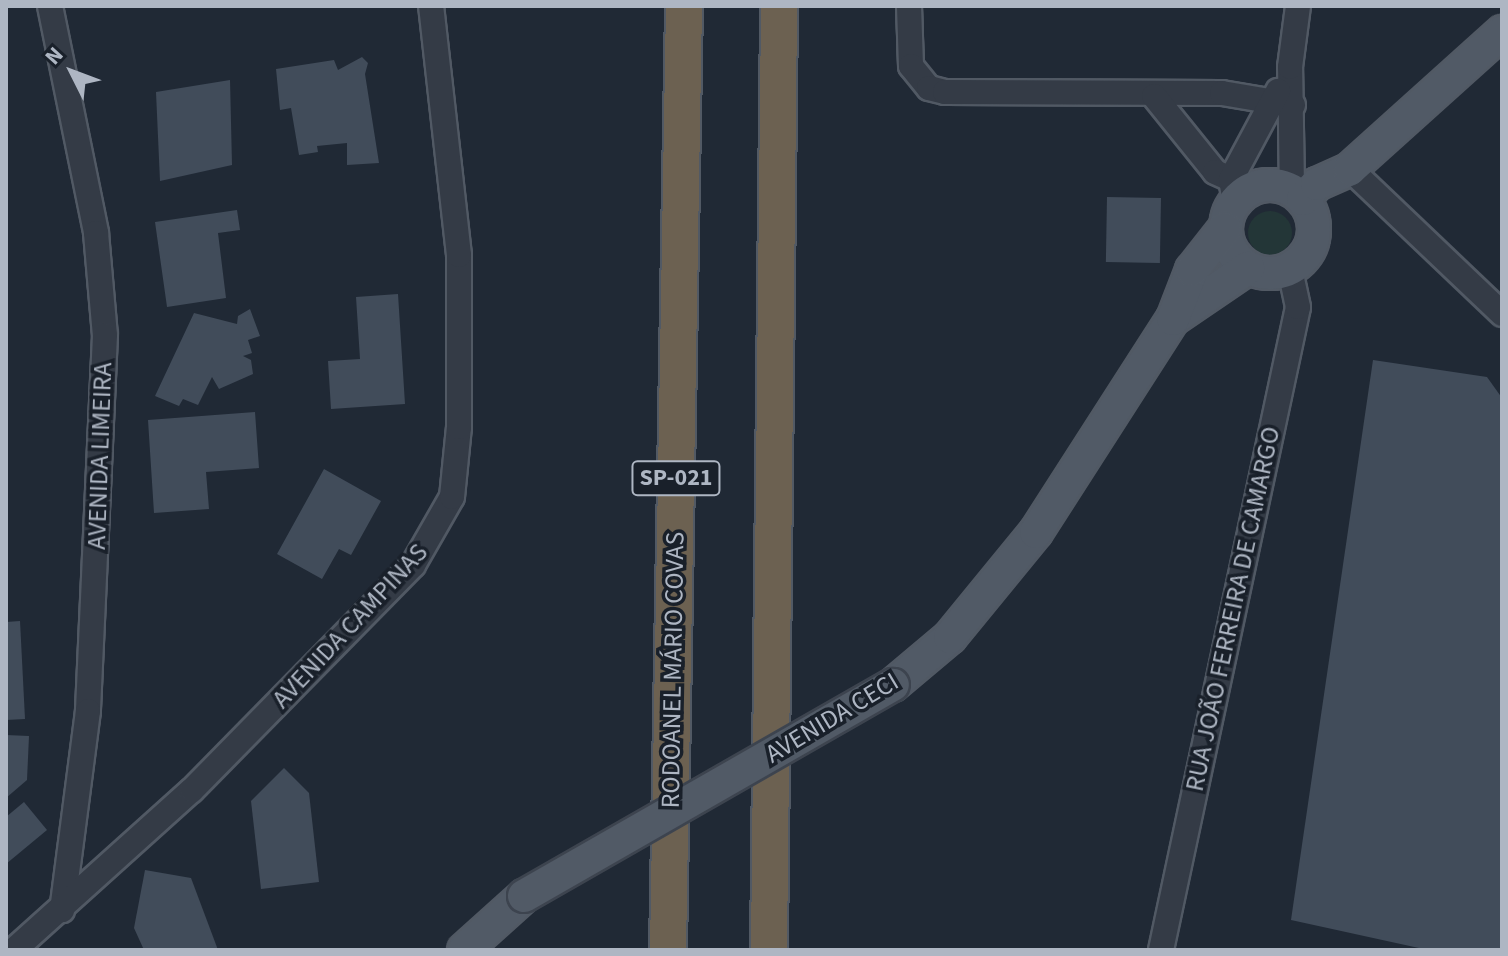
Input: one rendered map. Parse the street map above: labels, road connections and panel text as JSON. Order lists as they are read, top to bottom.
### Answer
{
  "streets": {
    "highway": ["SP-021", "RODOANEL MÁRIO COVAS"],
    "main road": ["AVENIDA CECI"],
    "street": ["AVENIDA LIMEIRA", "RUA JOÃO FERREIRA DE CAMARGO", "AVENIDA CAMPINAS"]
  },
  "crossings": [
    ["AVENIDA LIMEIRA", "AVENIDA CAMPINAS"],
    ["RUA JOÃO FERREIRA DE CAMARGO", "AVENIDA CECI"]
  ],
  "north": "top left"
}
